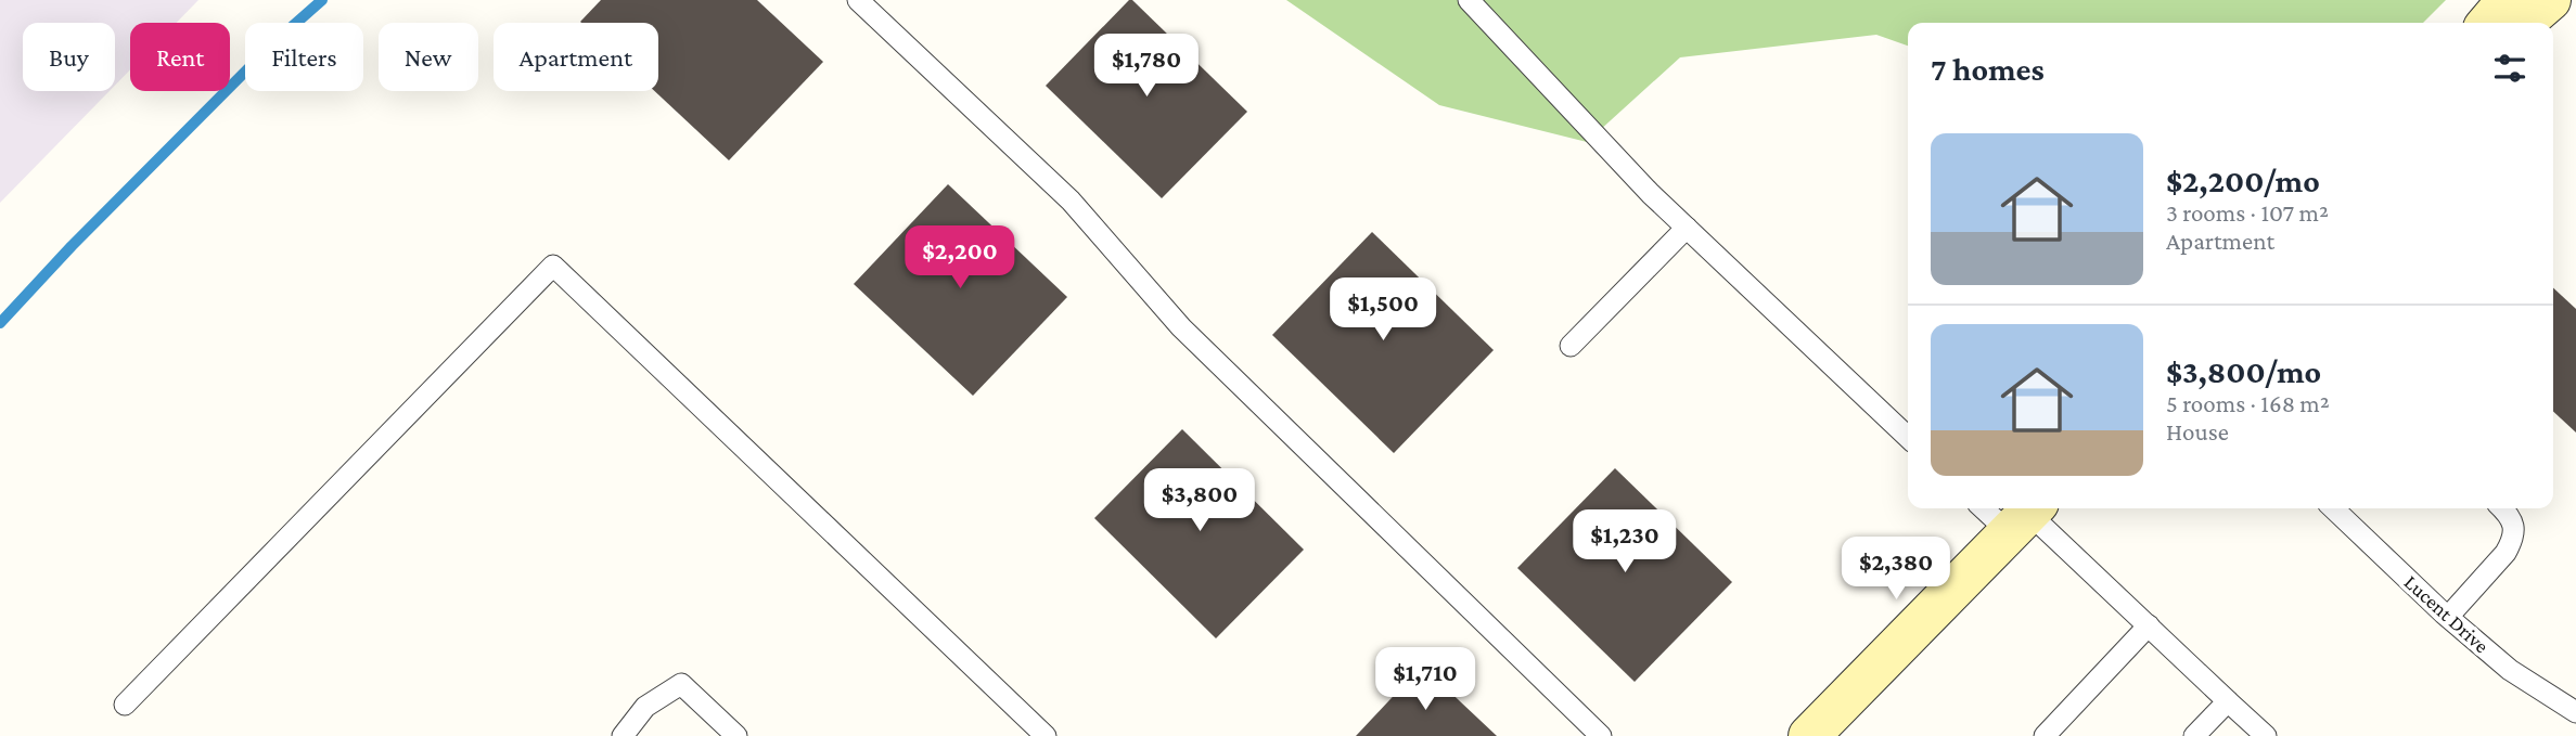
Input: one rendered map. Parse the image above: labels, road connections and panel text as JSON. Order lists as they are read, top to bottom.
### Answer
{
  "streets": {
    "lane": ["Lucent Drive"]
  },
  "page": {
    "chip": [
      "Buy",
      "Rent",
      "Filters",
      "New",
      "Apartment"
    ],
    "heading": "7 homes",
    "price": [
      "$1,780",
      "$2,200",
      "$1,500",
      "$3,800",
      "$1,230",
      "$2,380",
      "$1,710"
    ],
    "list": [
      {
        "name": "$2,200/mo",
        "note": "3 rooms · 107 m² · Apartment"
      },
      {
        "name": "$3,800/mo",
        "note": "5 rooms · 168 m² · House"
      }
    ]
  }
}
